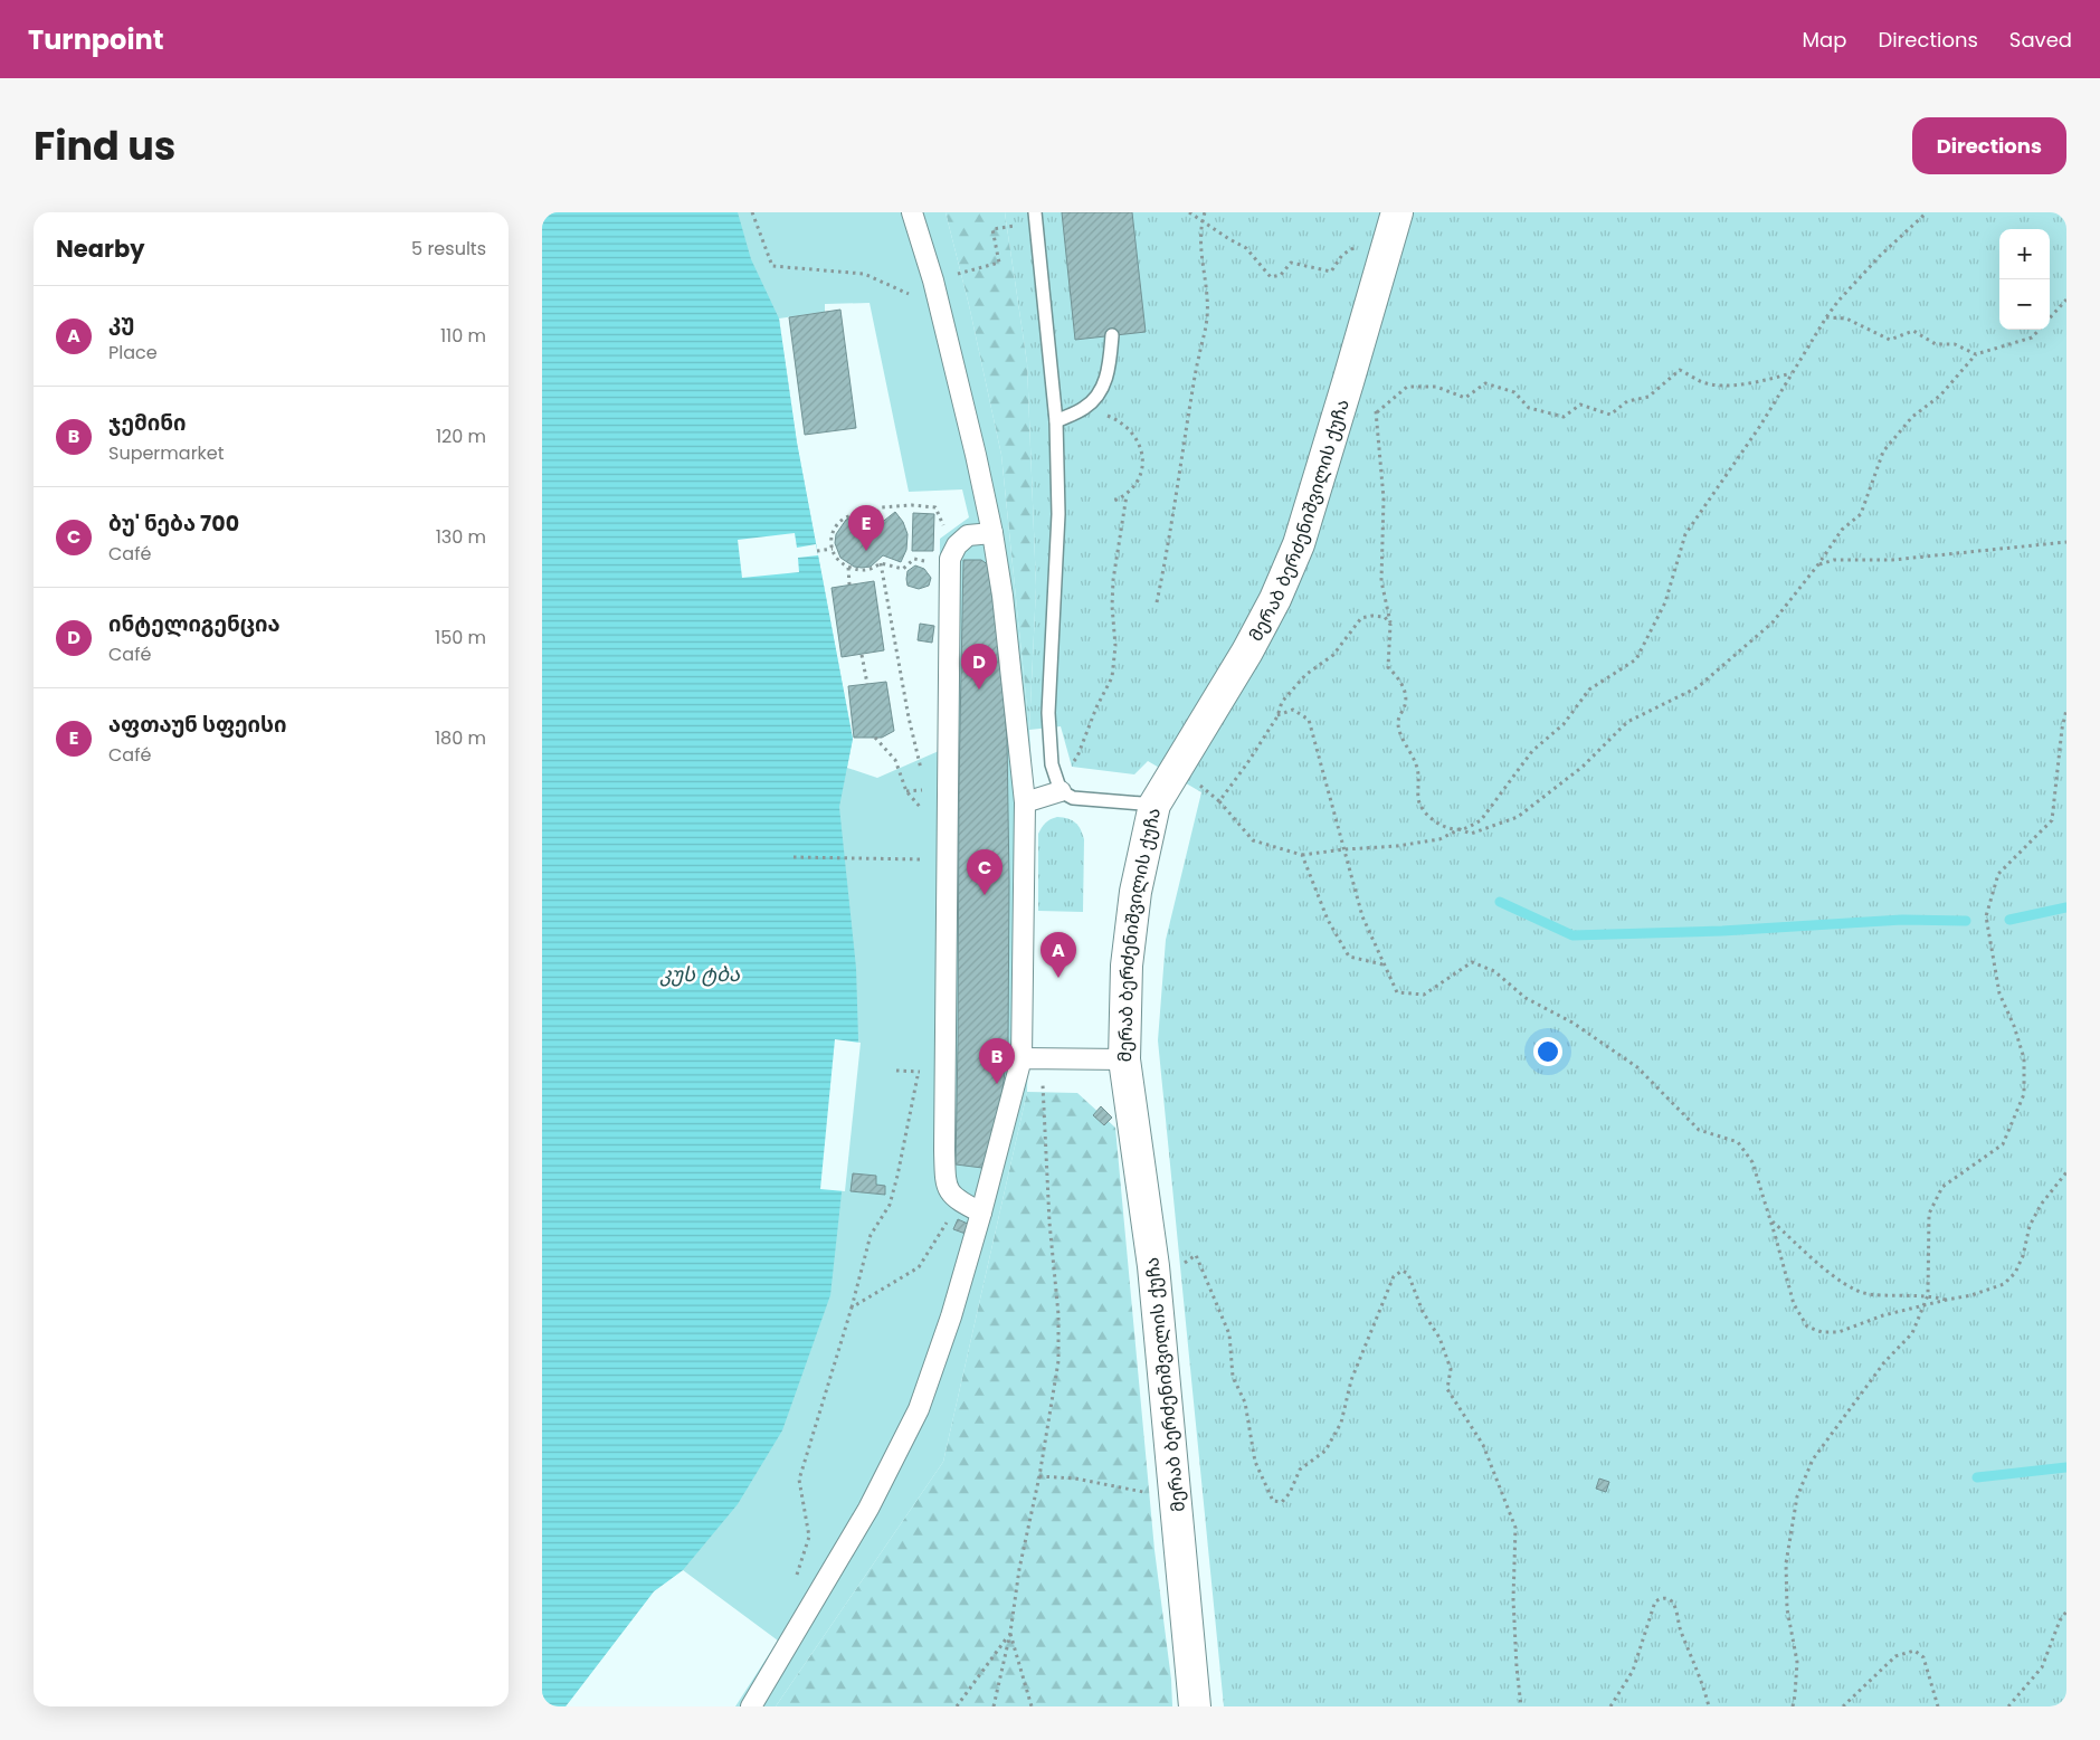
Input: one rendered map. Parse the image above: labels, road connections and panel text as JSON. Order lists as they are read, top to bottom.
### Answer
{
  "streets": {
    "street": ["მერაბ ბერძენიშვილის ქუჩა"]
  },
  "water": ["კუს ტბა"],
  "page": {
    "header": "Turnpoint",
    "nav": ["Map", "Directions", "Saved"],
    "title": "Find us",
    "buttons": "Directions",
    "heading": ["Nearby", "5 results"],
    "map_buttons": ["+", "−"],
    "list": [
      {
        "mark": "A",
        "name": "კუ",
        "note": "Place",
        "value": "110 m"
      },
      {
        "mark": "B",
        "name": "ჯემინი",
        "note": "Supermarket",
        "value": "120 m"
      },
      {
        "mark": "C",
        "name": "ბუ' ნება 700",
        "note": "Café",
        "value": "130 m"
      },
      {
        "mark": "D",
        "name": "ინტელიგენცია",
        "note": "Café",
        "value": "150 m"
      },
      {
        "mark": "E",
        "name": "აფთაუნ სფეისი",
        "note": "Café",
        "value": "180 m"
      }
    ],
    "pins": [
      "E",
      "D",
      "C",
      "A",
      "B"
    ]
  }
}
